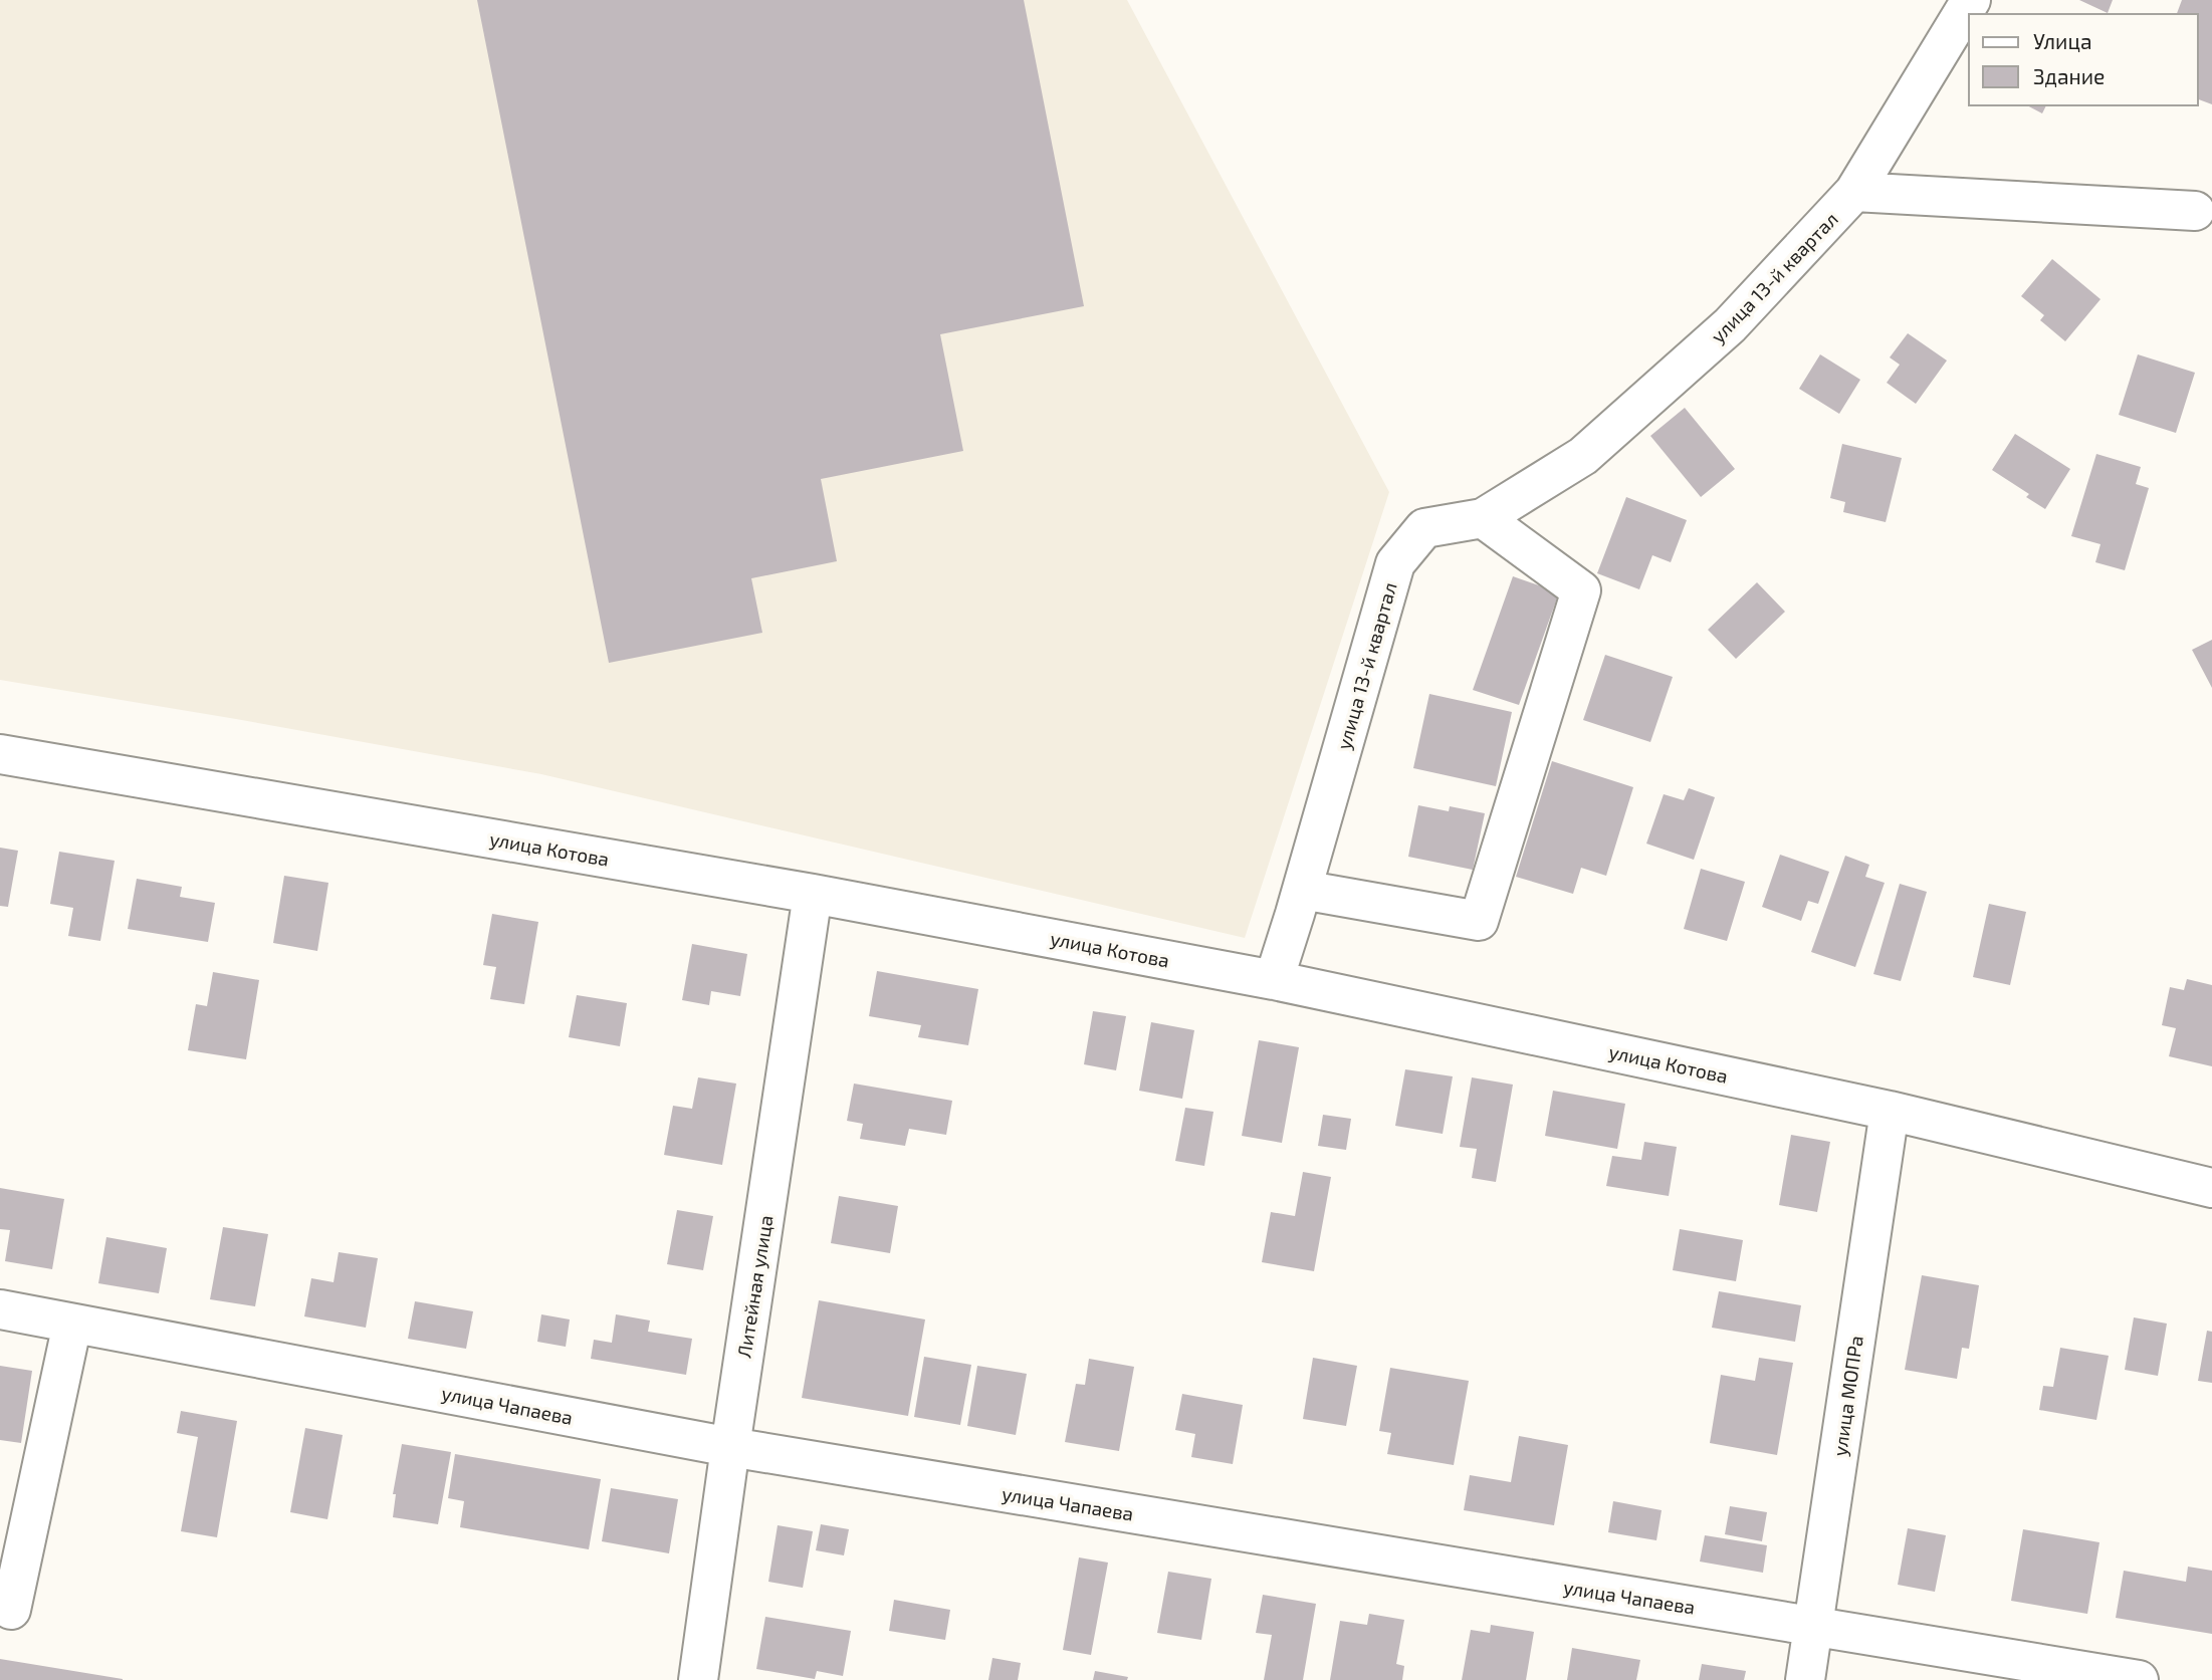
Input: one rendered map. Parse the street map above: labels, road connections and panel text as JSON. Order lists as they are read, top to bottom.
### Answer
{
  "streets": {
    "street": [
      "улица 13-й квартал",
      "улица Котова",
      "Литейная улица",
      "улица МОПРа",
      "улица Чапаева"
    ]
  },
  "crossings": [
    ["улица 13-й квартал", "улица Котова"],
    ["улица Котова", "Литейная улица"],
    ["улица Котова", "улица МОПРа"],
    ["Литейная улица", "улица Чапаева"],
    ["улица МОПРа", "улица Чапаева"]
  ],
  "legend": ["Улица", "Здание"]
}
